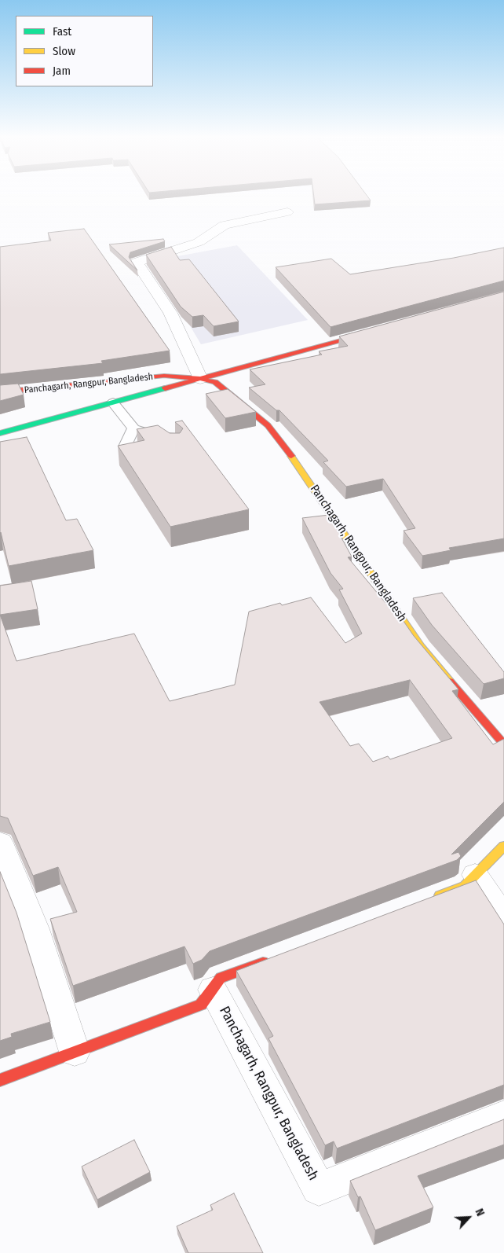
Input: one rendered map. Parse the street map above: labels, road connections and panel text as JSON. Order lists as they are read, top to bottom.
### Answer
{
  "streets": {
    "main road": ["Panchagarh, Rangpur, Bangladesh"]
  },
  "legend": ["Fast", "Slow", "Jam"],
  "north": "top right"
}
